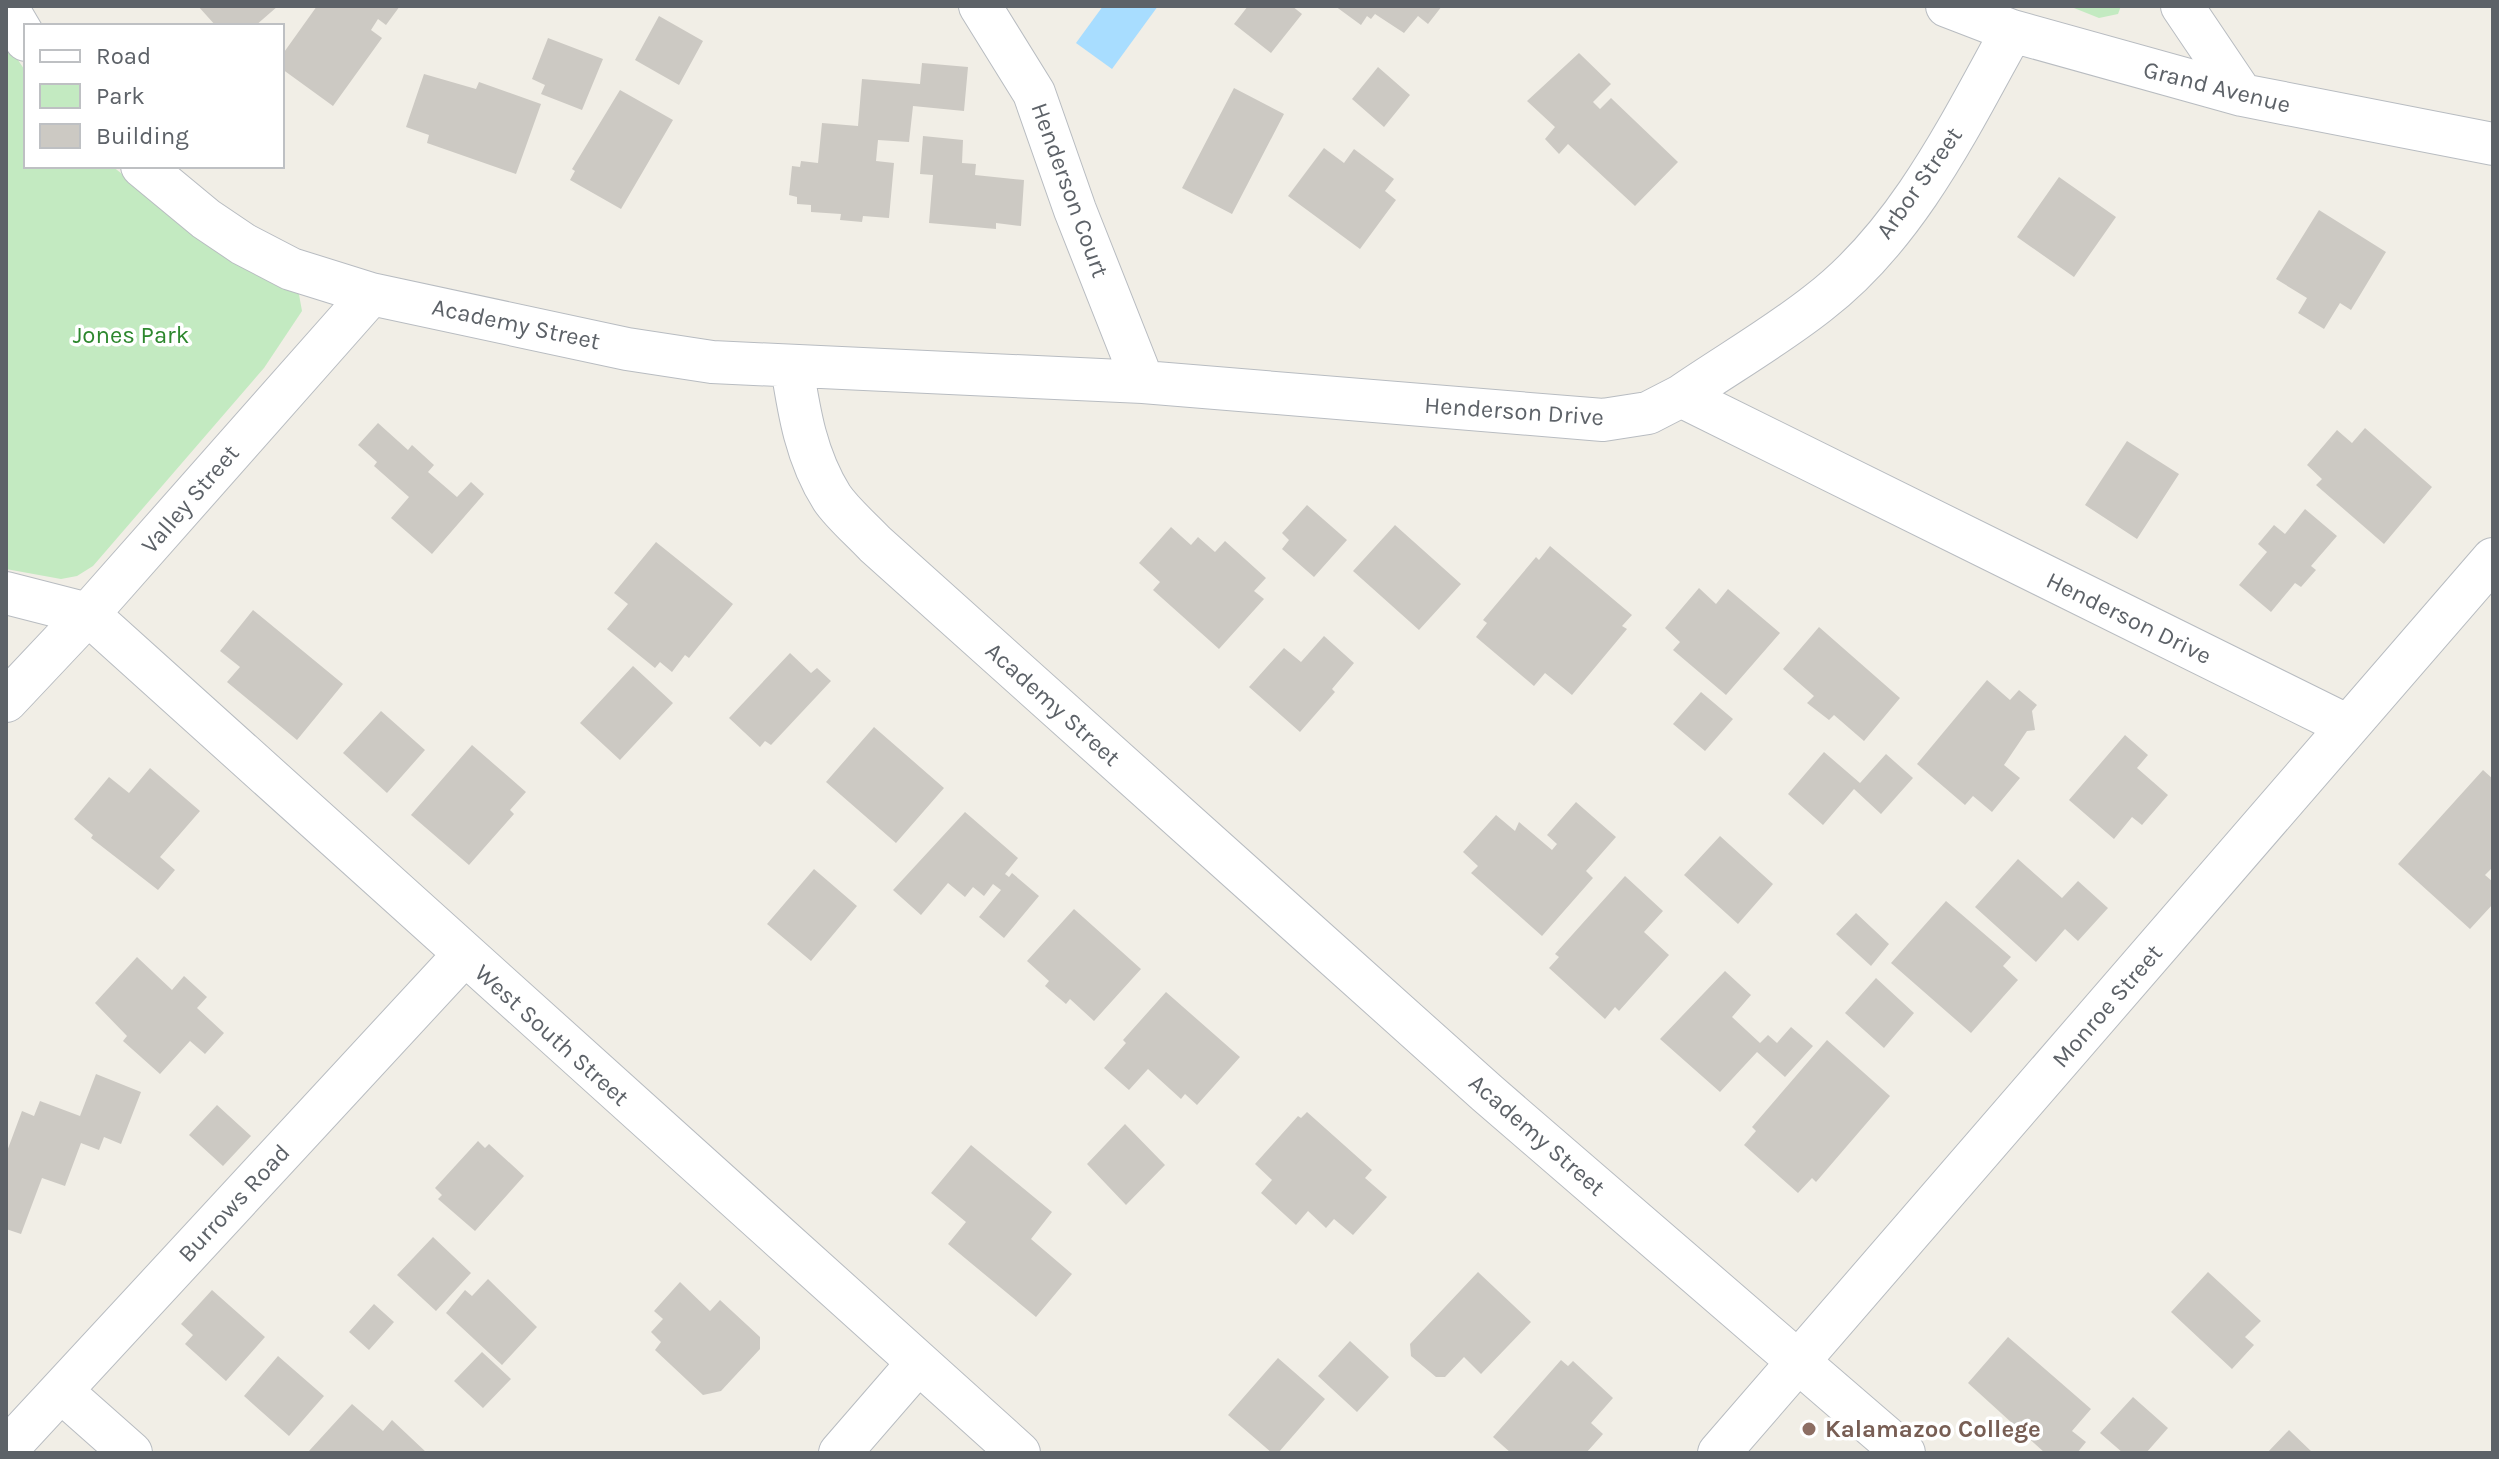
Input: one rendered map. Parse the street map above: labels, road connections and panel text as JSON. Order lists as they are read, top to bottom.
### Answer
{
  "streets": {
    "street": [
      "Grand Avenue",
      "Arbor Street",
      "Henderson Court",
      "Academy Street",
      "Henderson Drive",
      "Valley Street",
      "Monroe Street",
      "West South Street",
      "Burrows Road"
    ]
  },
  "crossings": [
    ["Grand Avenue", "Arbor Street"],
    ["Arbor Street", "Henderson Drive"],
    ["Henderson Court", "Henderson Drive"],
    ["Academy Street", "Henderson Drive"],
    ["Academy Street", "Valley Street"],
    ["Academy Street", "Monroe Street"],
    ["Henderson Drive", "Monroe Street"],
    ["Valley Street", "West South Street"],
    ["West South Street", "Burrows Road"]
  ],
  "parks": ["Jones Park"],
  "places": ["Kalamazoo College"],
  "legend": ["Road", "Park", "Building"]
}
